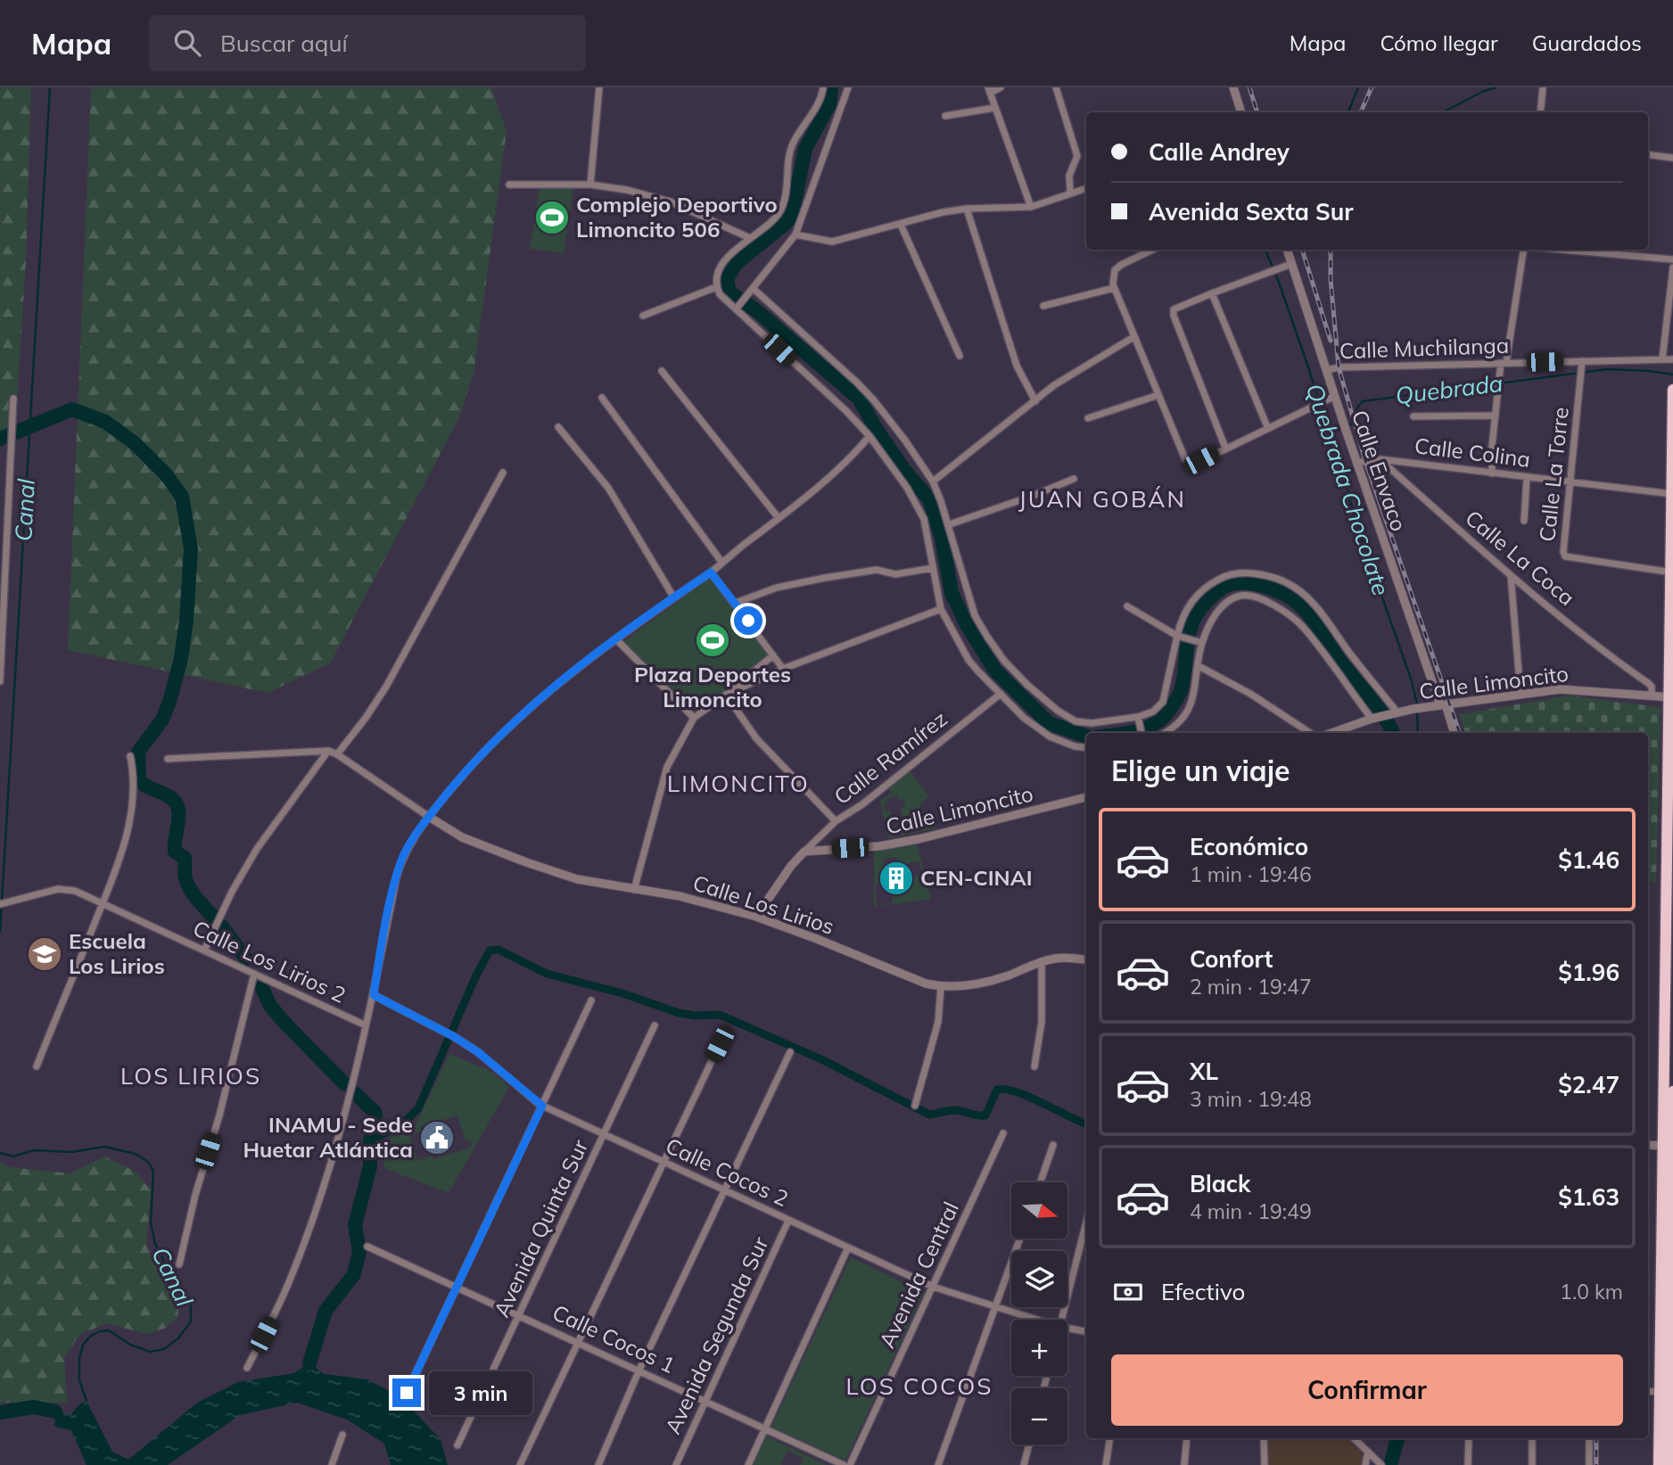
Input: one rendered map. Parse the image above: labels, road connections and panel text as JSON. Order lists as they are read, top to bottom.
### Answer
{
  "streets": {
    "street": [
      "Calle Muchilanga",
      "Calle Colina",
      "Calle Envaco",
      "Calle La Torre",
      "Calle La Coca",
      "Calle Limoncito",
      "Calle Ramírez",
      "Calle Los Lirios",
      "Calle Los Lirios 2",
      "Calle Cocos 2",
      "Avenida Quinta Sur",
      "Avenida Central",
      "Avenida Segunda Sur",
      "Calle Cocos 1"
    ]
  },
  "crossings": [
    ["Calle Muchilanga", "Calle Envaco"],
    ["Calle Muchilanga", "Calle La Torre"],
    ["Calle Colina", "Calle La Torre"],
    ["Calle Colina", "Calle La Coca"],
    ["Calle Envaco", "Calle Limoncito"],
    ["Calle La Coca", "Calle Limoncito"],
    ["Calle Limoncito", "Calle Ramírez"],
    ["Calle Cocos 2", "Avenida Quinta Sur"],
    ["Calle Cocos 2", "Avenida Central"],
    ["Calle Cocos 2", "Avenida Segunda Sur"],
    ["Avenida Quinta Sur", "Calle Cocos 1"],
    ["Avenida Segunda Sur", "Calle Cocos 1"]
  ],
  "districts": [
    "JUAN GOBÁN",
    "LIMONCITO",
    "LOS LIRIOS",
    "LOS COCOS"
  ],
  "water": ["Quebrada", "Quebrada Chocolate", "Canal"],
  "places": {
    "sports": ["Complejo Deportivo Limoncito 506", "Plaza Deportes Limoncito"],
    "building": ["CEN-CINAI"],
    "school or university": ["Escuela Los Lirios"],
    "public building": ["INAMU - Sede Huetar Atlántica"]
  },
  "north": "right",
  "page": {
    "header": "Mapa",
    "search": "Buscar aquí",
    "nav": ["Mapa", "Cómo llegar", "Guardados"],
    "banner": ["Calle Andrey", "Avenida Sexta Sur"],
    "heading": "Elige un viaje",
    "list": [
      {
        "name": "Económico",
        "note": "1 min · 19:46",
        "value": "$1.46"
      },
      {
        "name": "Confort",
        "note": "2 min · 19:47",
        "value": "$1.96"
      },
      {
        "name": "XL",
        "note": "3 min · 19:48",
        "value": "$2.47"
      },
      {
        "name": "Black",
        "note": "4 min · 19:49",
        "value": "$1.63"
      }
    ],
    "map_buttons": ["+", "−"],
    "pay": ["Efectivo", "1.0 km"],
    "buttons": "Confirmar",
    "bubble": "3 min"
  }
}
